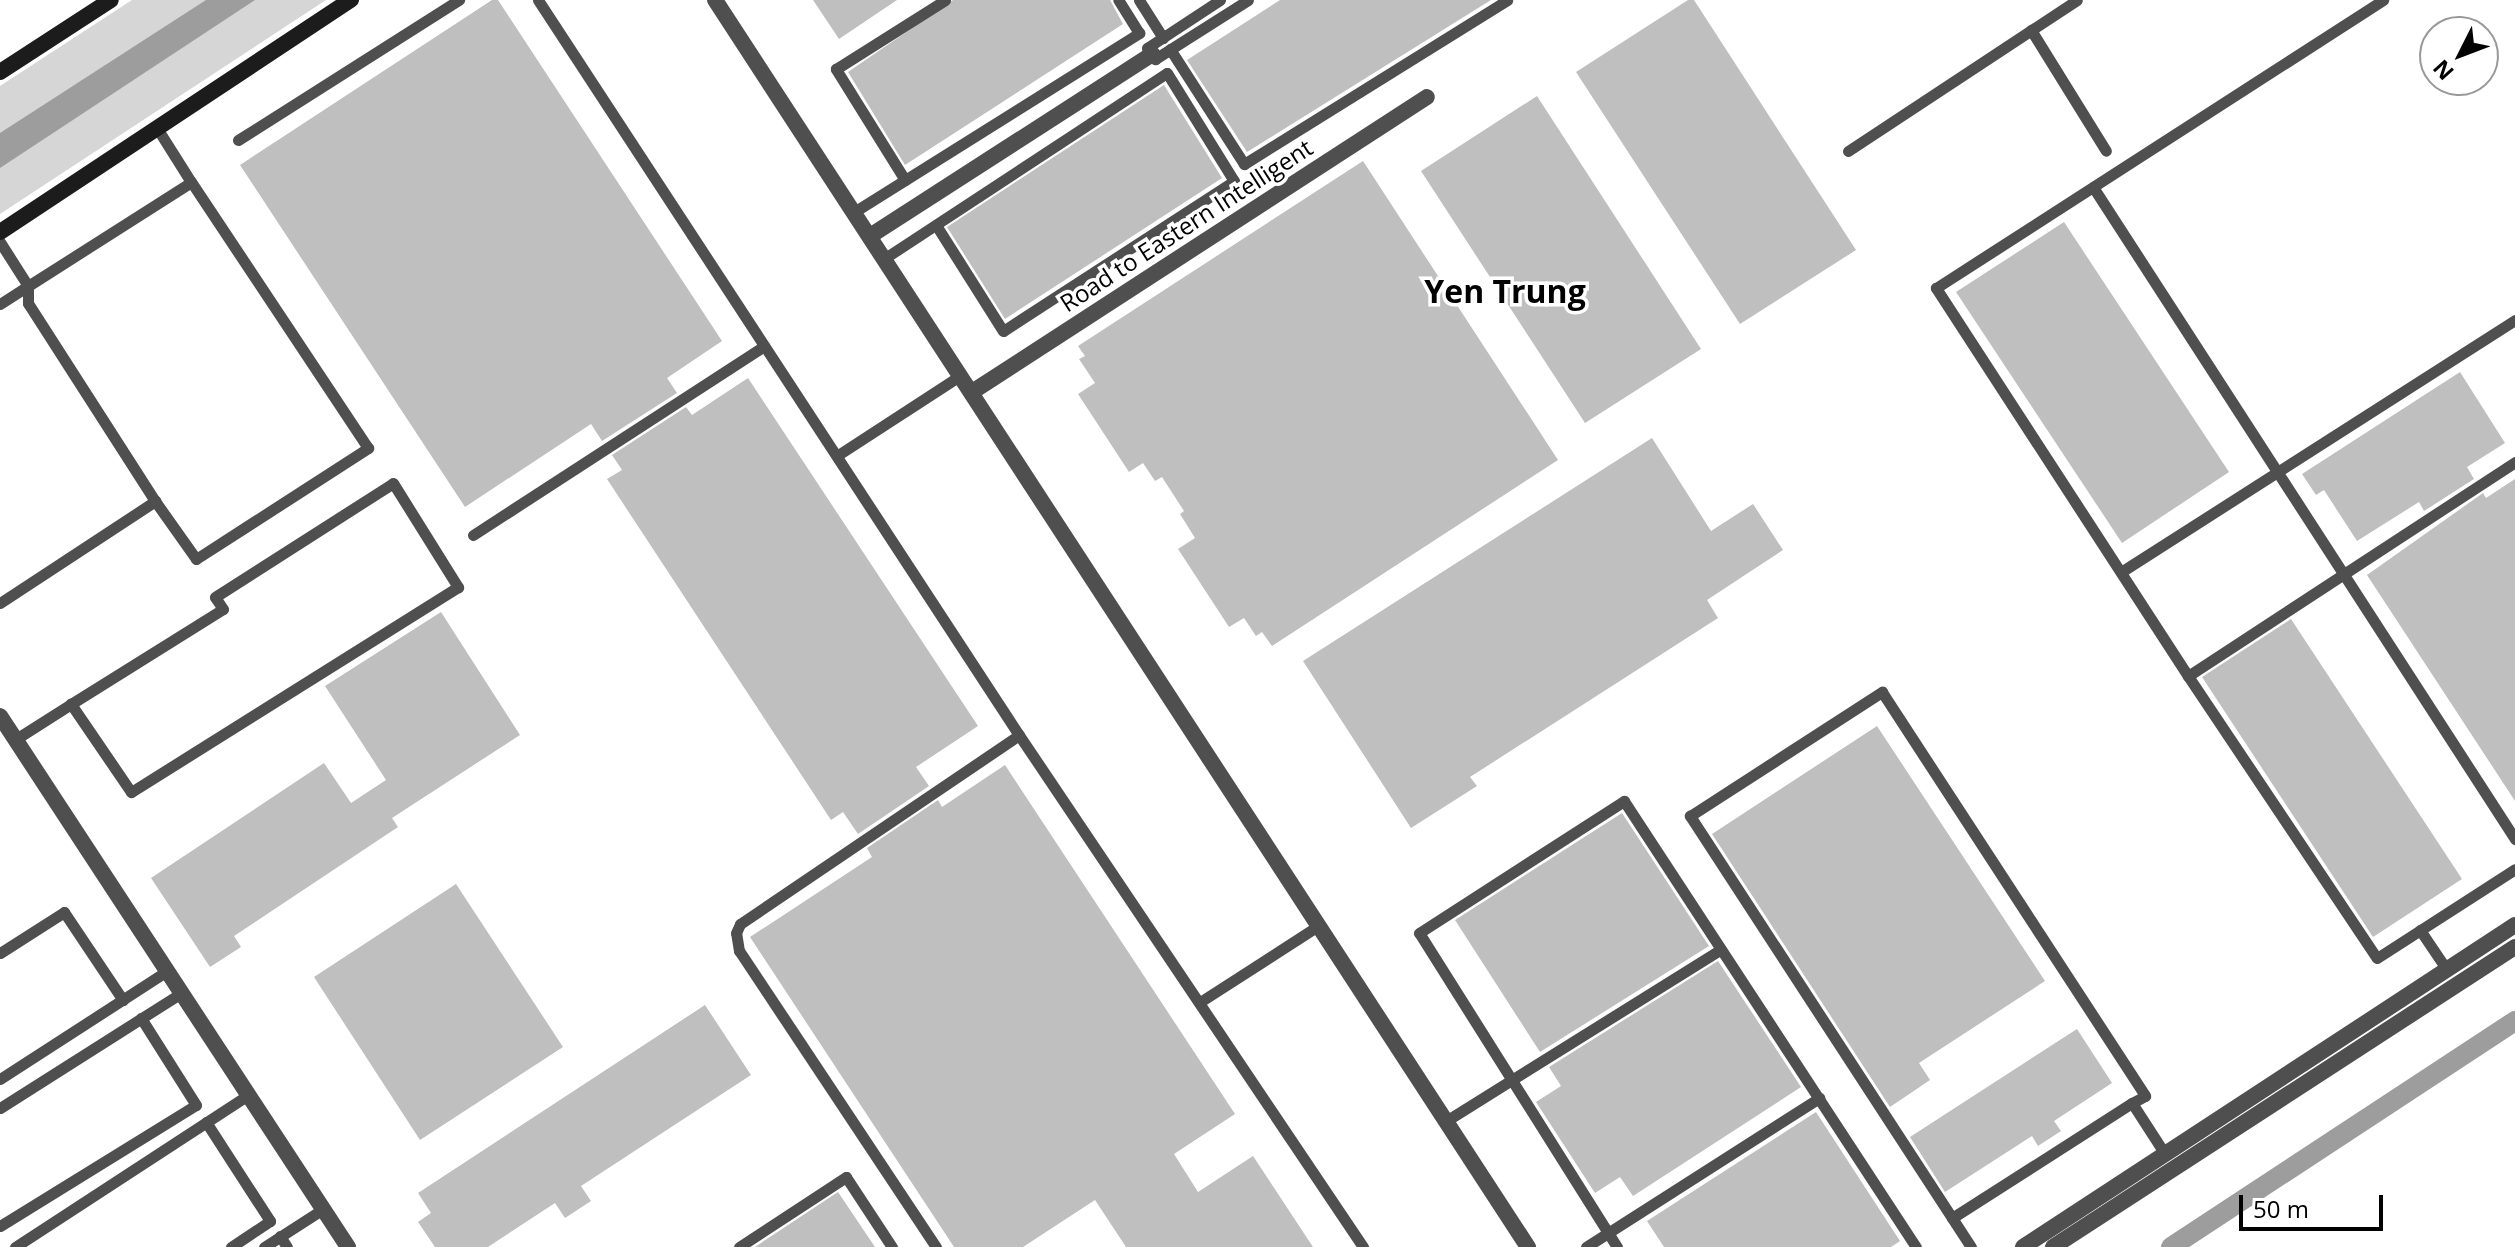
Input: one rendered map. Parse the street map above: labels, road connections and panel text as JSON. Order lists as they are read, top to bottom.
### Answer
{
  "streets": {
    "street": ["Road to Eastern Intelligent"]
  },
  "districts": ["Yen Trung"],
  "scale_bar": "50 m",
  "north": "bottom left"
}
